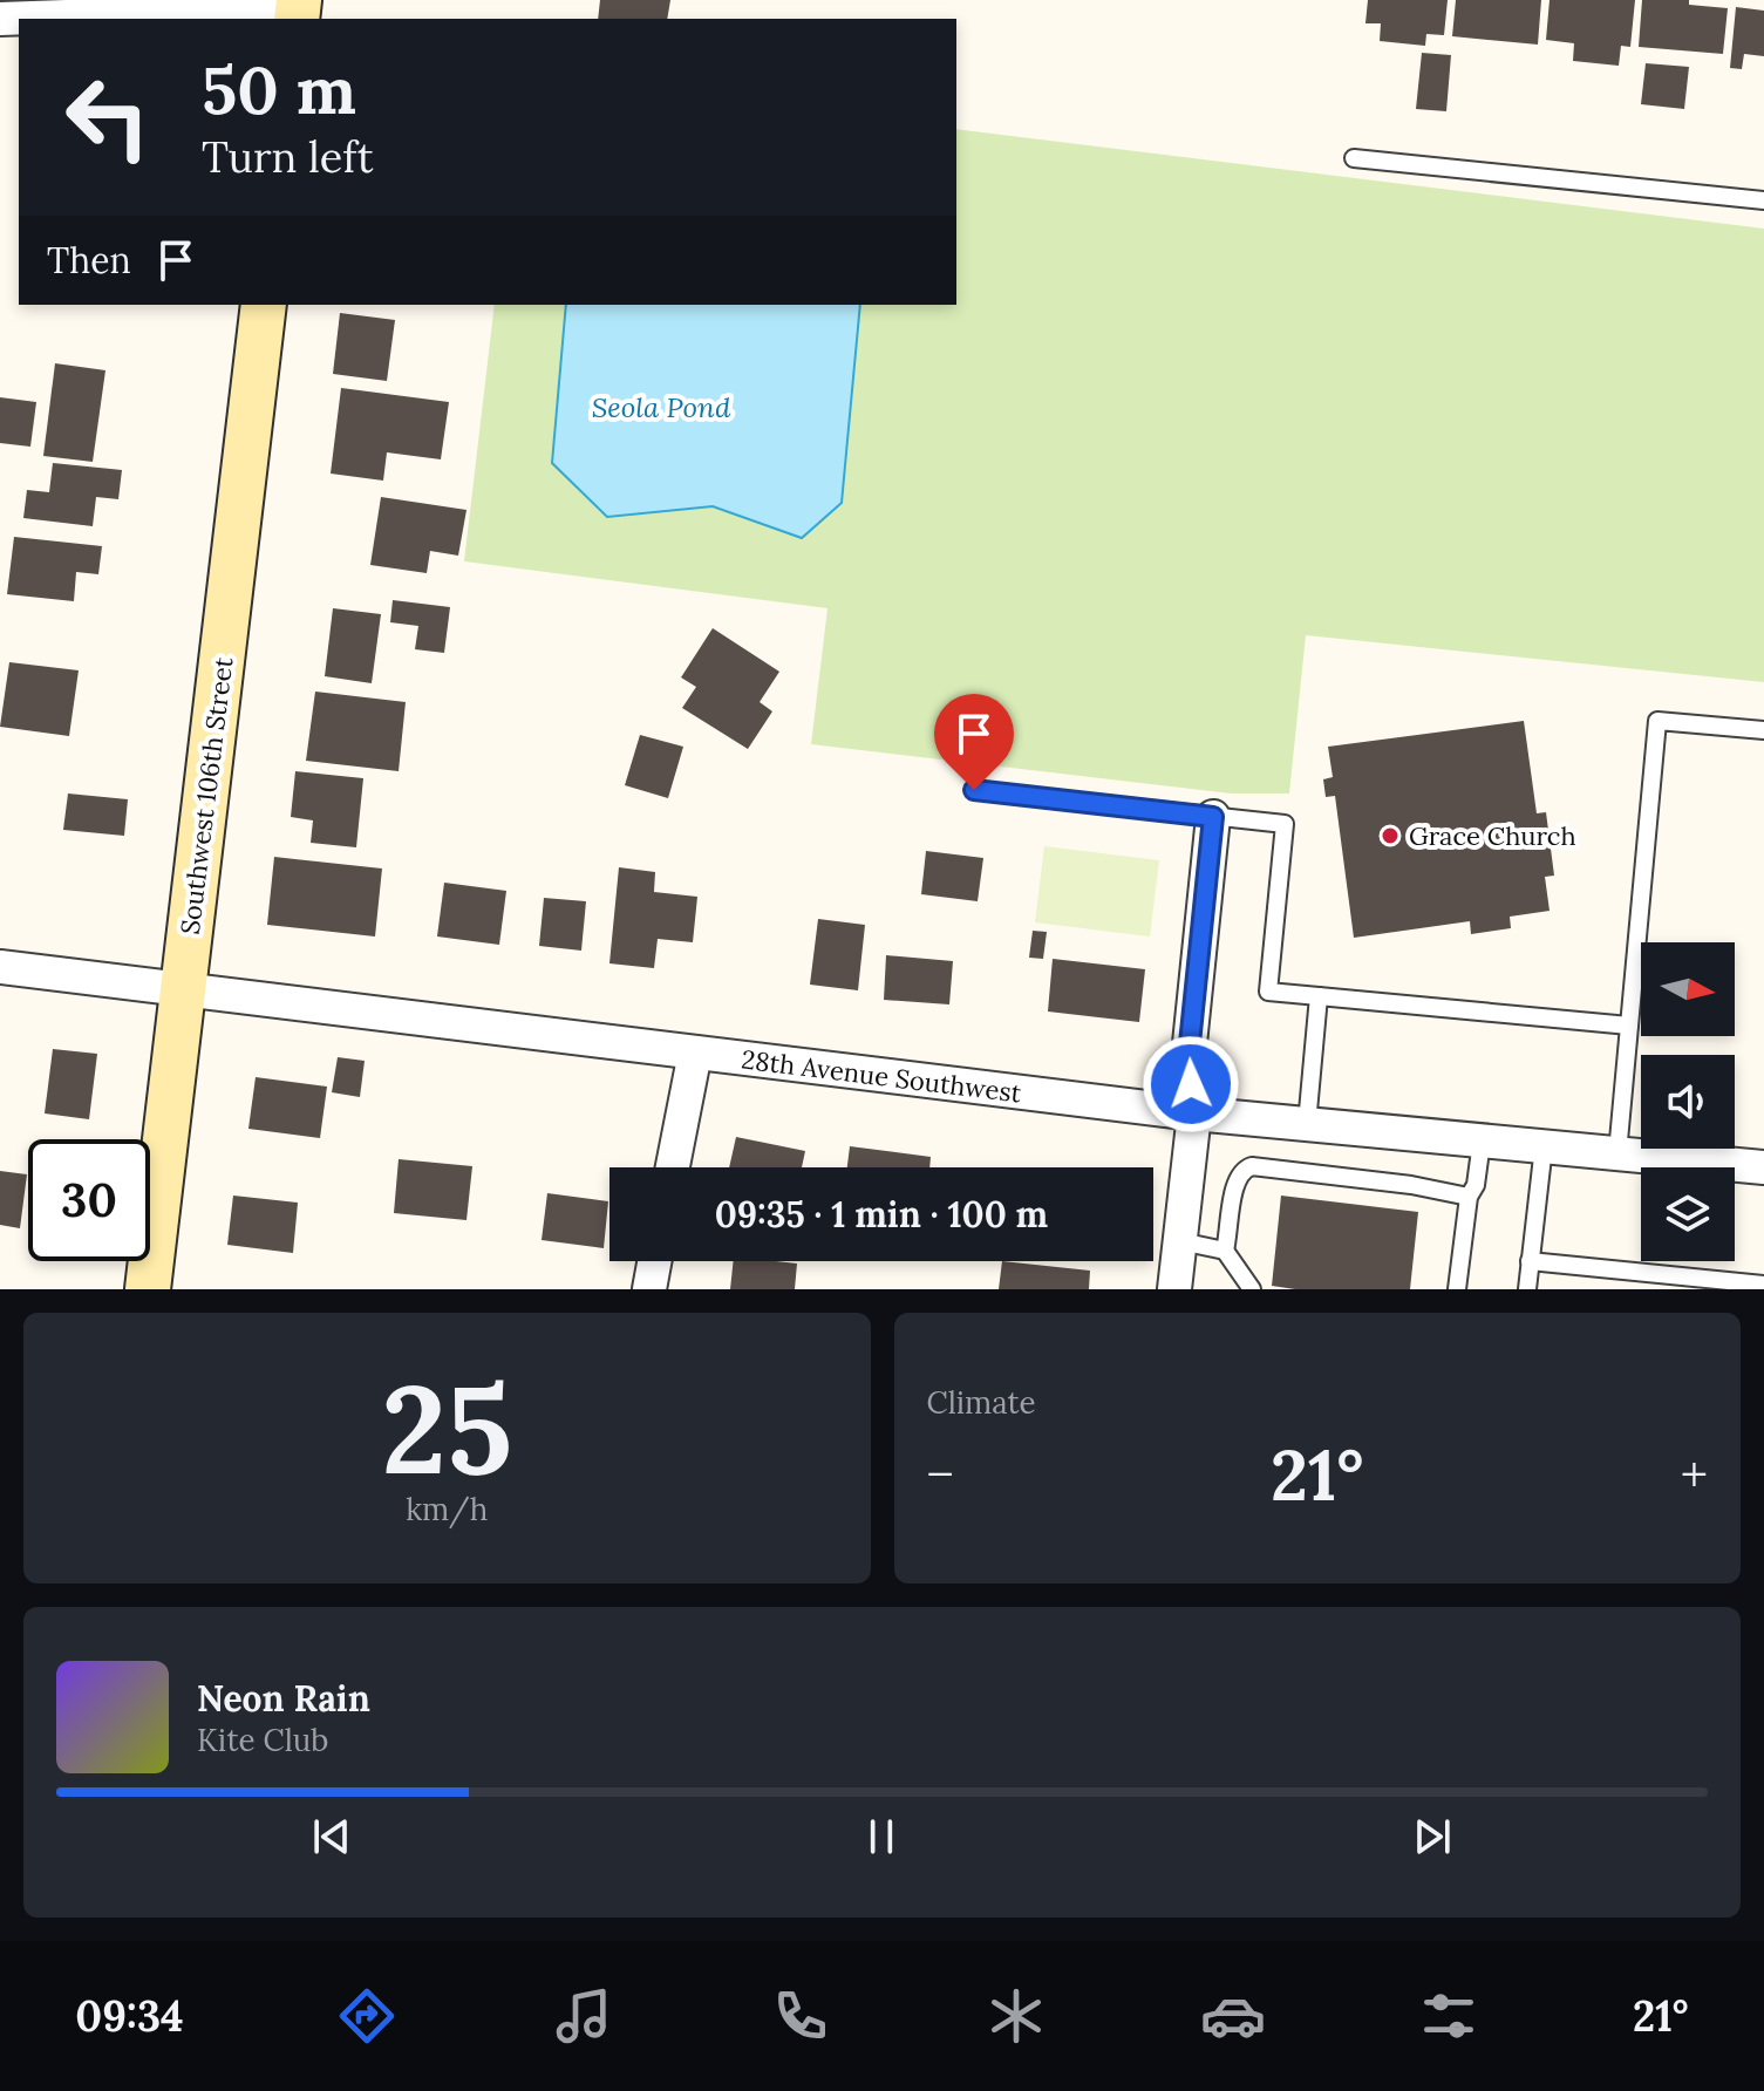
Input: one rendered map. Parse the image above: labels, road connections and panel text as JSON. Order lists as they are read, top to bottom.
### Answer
{
  "streets": {
    "street": ["Southwest 106th Street", "28th Avenue Southwest"]
  },
  "crossings": [
    ["Southwest 106th Street", "28th Avenue Southwest"]
  ],
  "water": ["Seola Pond"],
  "places": ["Grace Church"],
  "north": "right",
  "page": {
    "turn": ["50 m", "Turn left"],
    "then": "Then",
    "limit": "30",
    "trip": "09:35 · 1 min · 100 m",
    "tile": [
      ["25", "km/h"],
      "Climate"
    ],
    "heat": ["−", "21°", "+"],
    "song": ["Neon Rain", "Kite Club"],
    "tabs": ["09:34", "21°"]
  }
}
